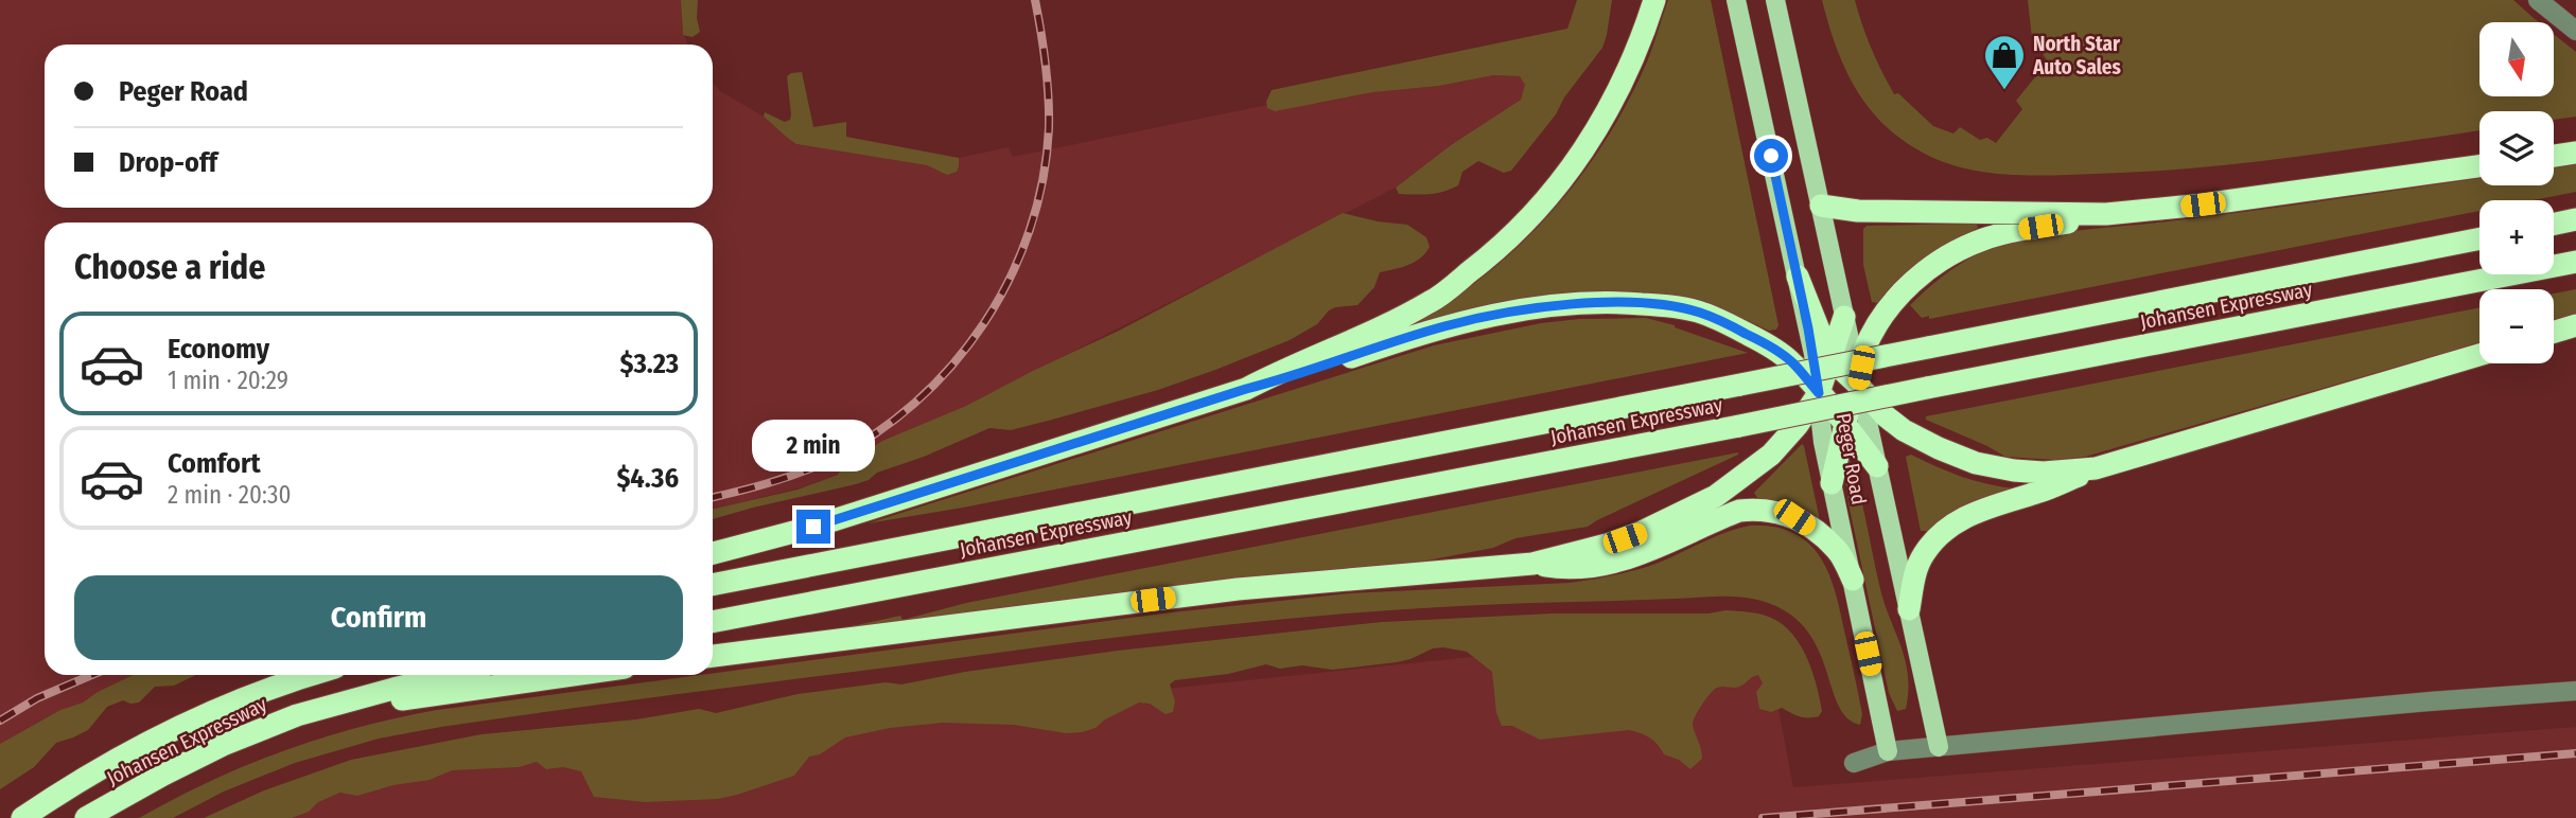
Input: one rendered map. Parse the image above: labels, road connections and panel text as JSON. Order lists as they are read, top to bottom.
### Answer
{
  "streets": {
    "highway": ["Johansen Expressway"],
    "main road": ["Peger Road"]
  },
  "places": {
    "shop": ["North Star Auto Sales"]
  },
  "north": "bottom",
  "page": {
    "map_buttons": ["+", "−"],
    "banner": ["Peger Road", "Drop-off"],
    "heading": "Choose a ride",
    "list": [
      {
        "name": "Economy",
        "note": "1 min · 20:29",
        "value": "$3.23"
      },
      {
        "name": "Comfort",
        "note": "2 min · 20:30",
        "value": "$4.36"
      }
    ],
    "bubble": "2 min",
    "buttons": "Confirm"
  }
}
